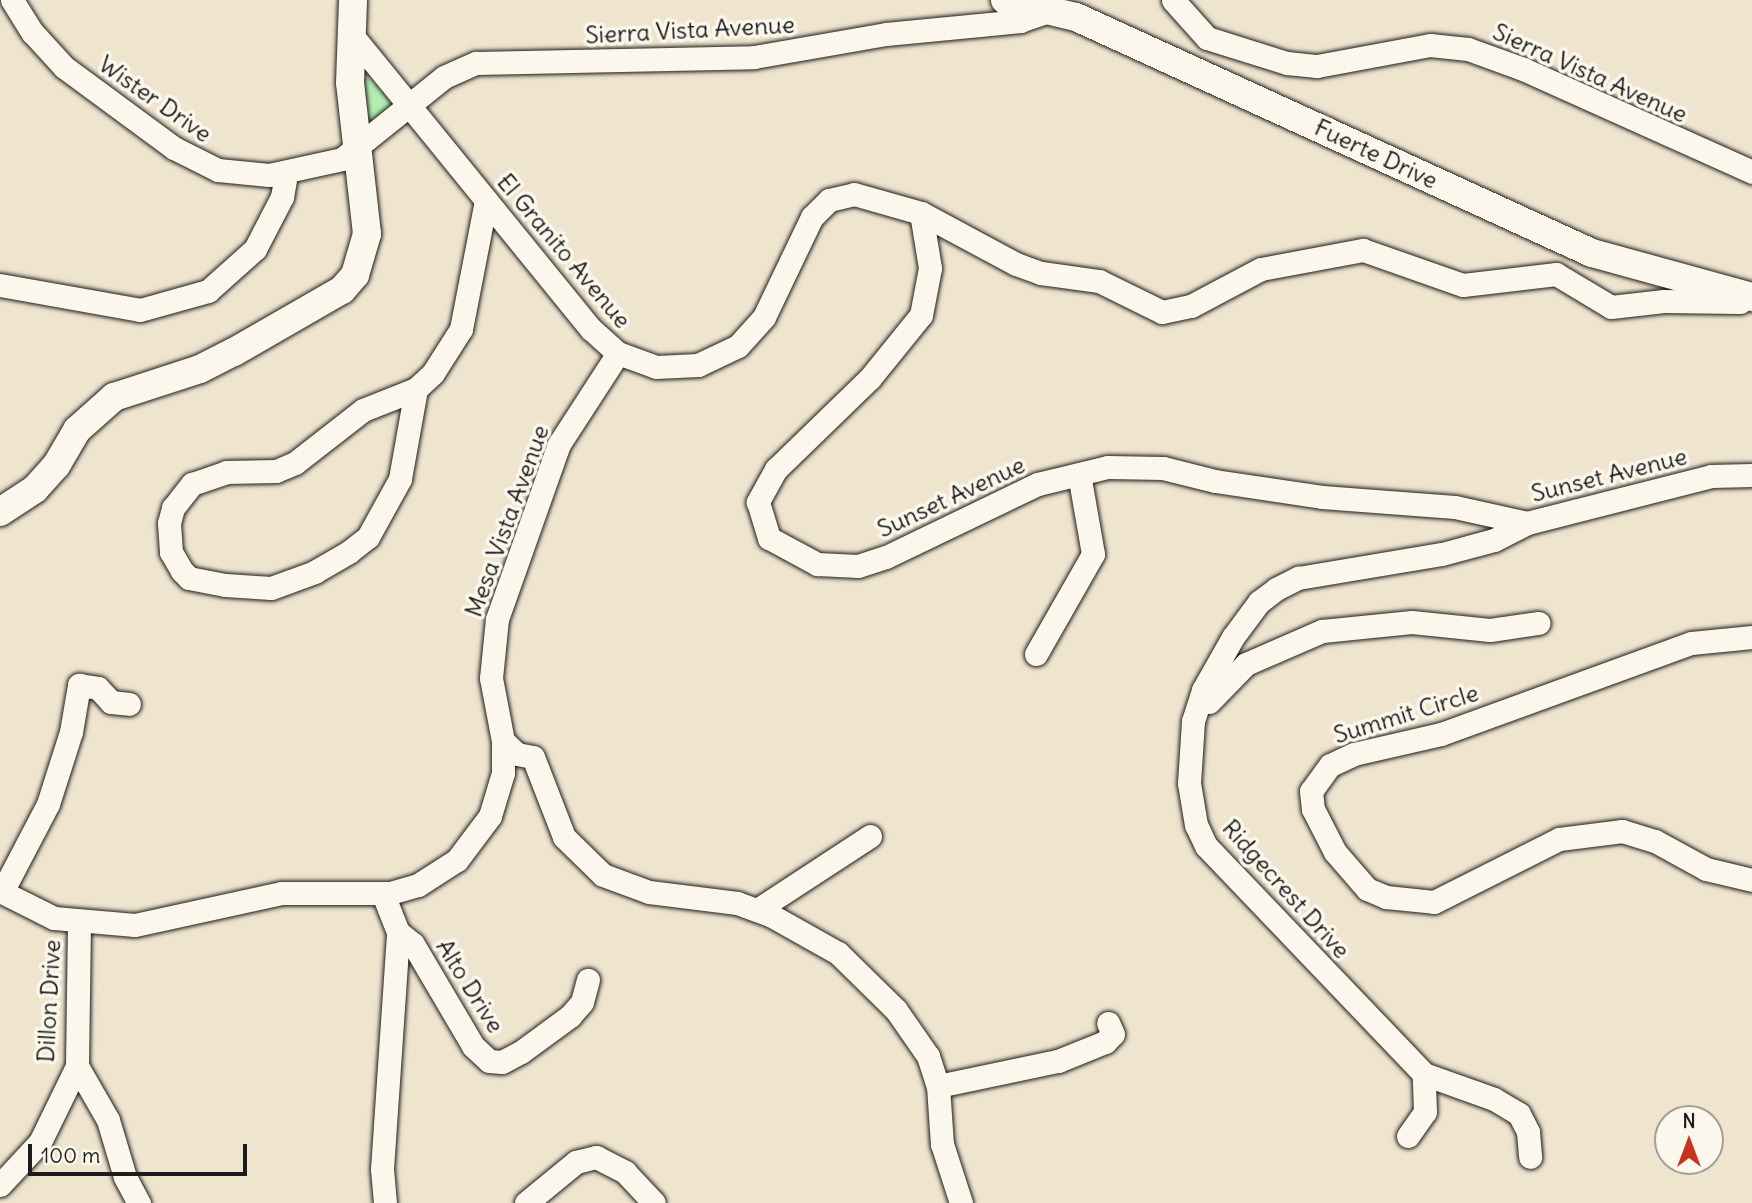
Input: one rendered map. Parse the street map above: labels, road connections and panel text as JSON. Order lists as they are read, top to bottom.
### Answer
{
  "streets": {
    "main road": ["Fuerte Drive"],
    "street": [
      "Sierra Vista Avenue",
      "Wister Drive",
      "El Granito Avenue",
      "Sunset Avenue",
      "Mesa Vista Avenue",
      "Summit Circle",
      "Ridgecrest Drive",
      "Alto Drive",
      "Dillon Drive"
    ]
  },
  "crossings": [
    ["Sierra Vista Avenue", "Wister Drive"],
    ["Sierra Vista Avenue", "Fuerte Drive"],
    ["Sierra Vista Avenue", "El Granito Avenue"],
    ["Wister Drive", "El Granito Avenue"],
    ["El Granito Avenue", "Sunset Avenue"],
    ["El Granito Avenue", "Mesa Vista Avenue"],
    ["Sunset Avenue", "Ridgecrest Drive"],
    ["Mesa Vista Avenue", "Alto Drive"],
    ["Mesa Vista Avenue", "Dillon Drive"]
  ],
  "scale_bar": "100 m",
  "north": "top"
}
